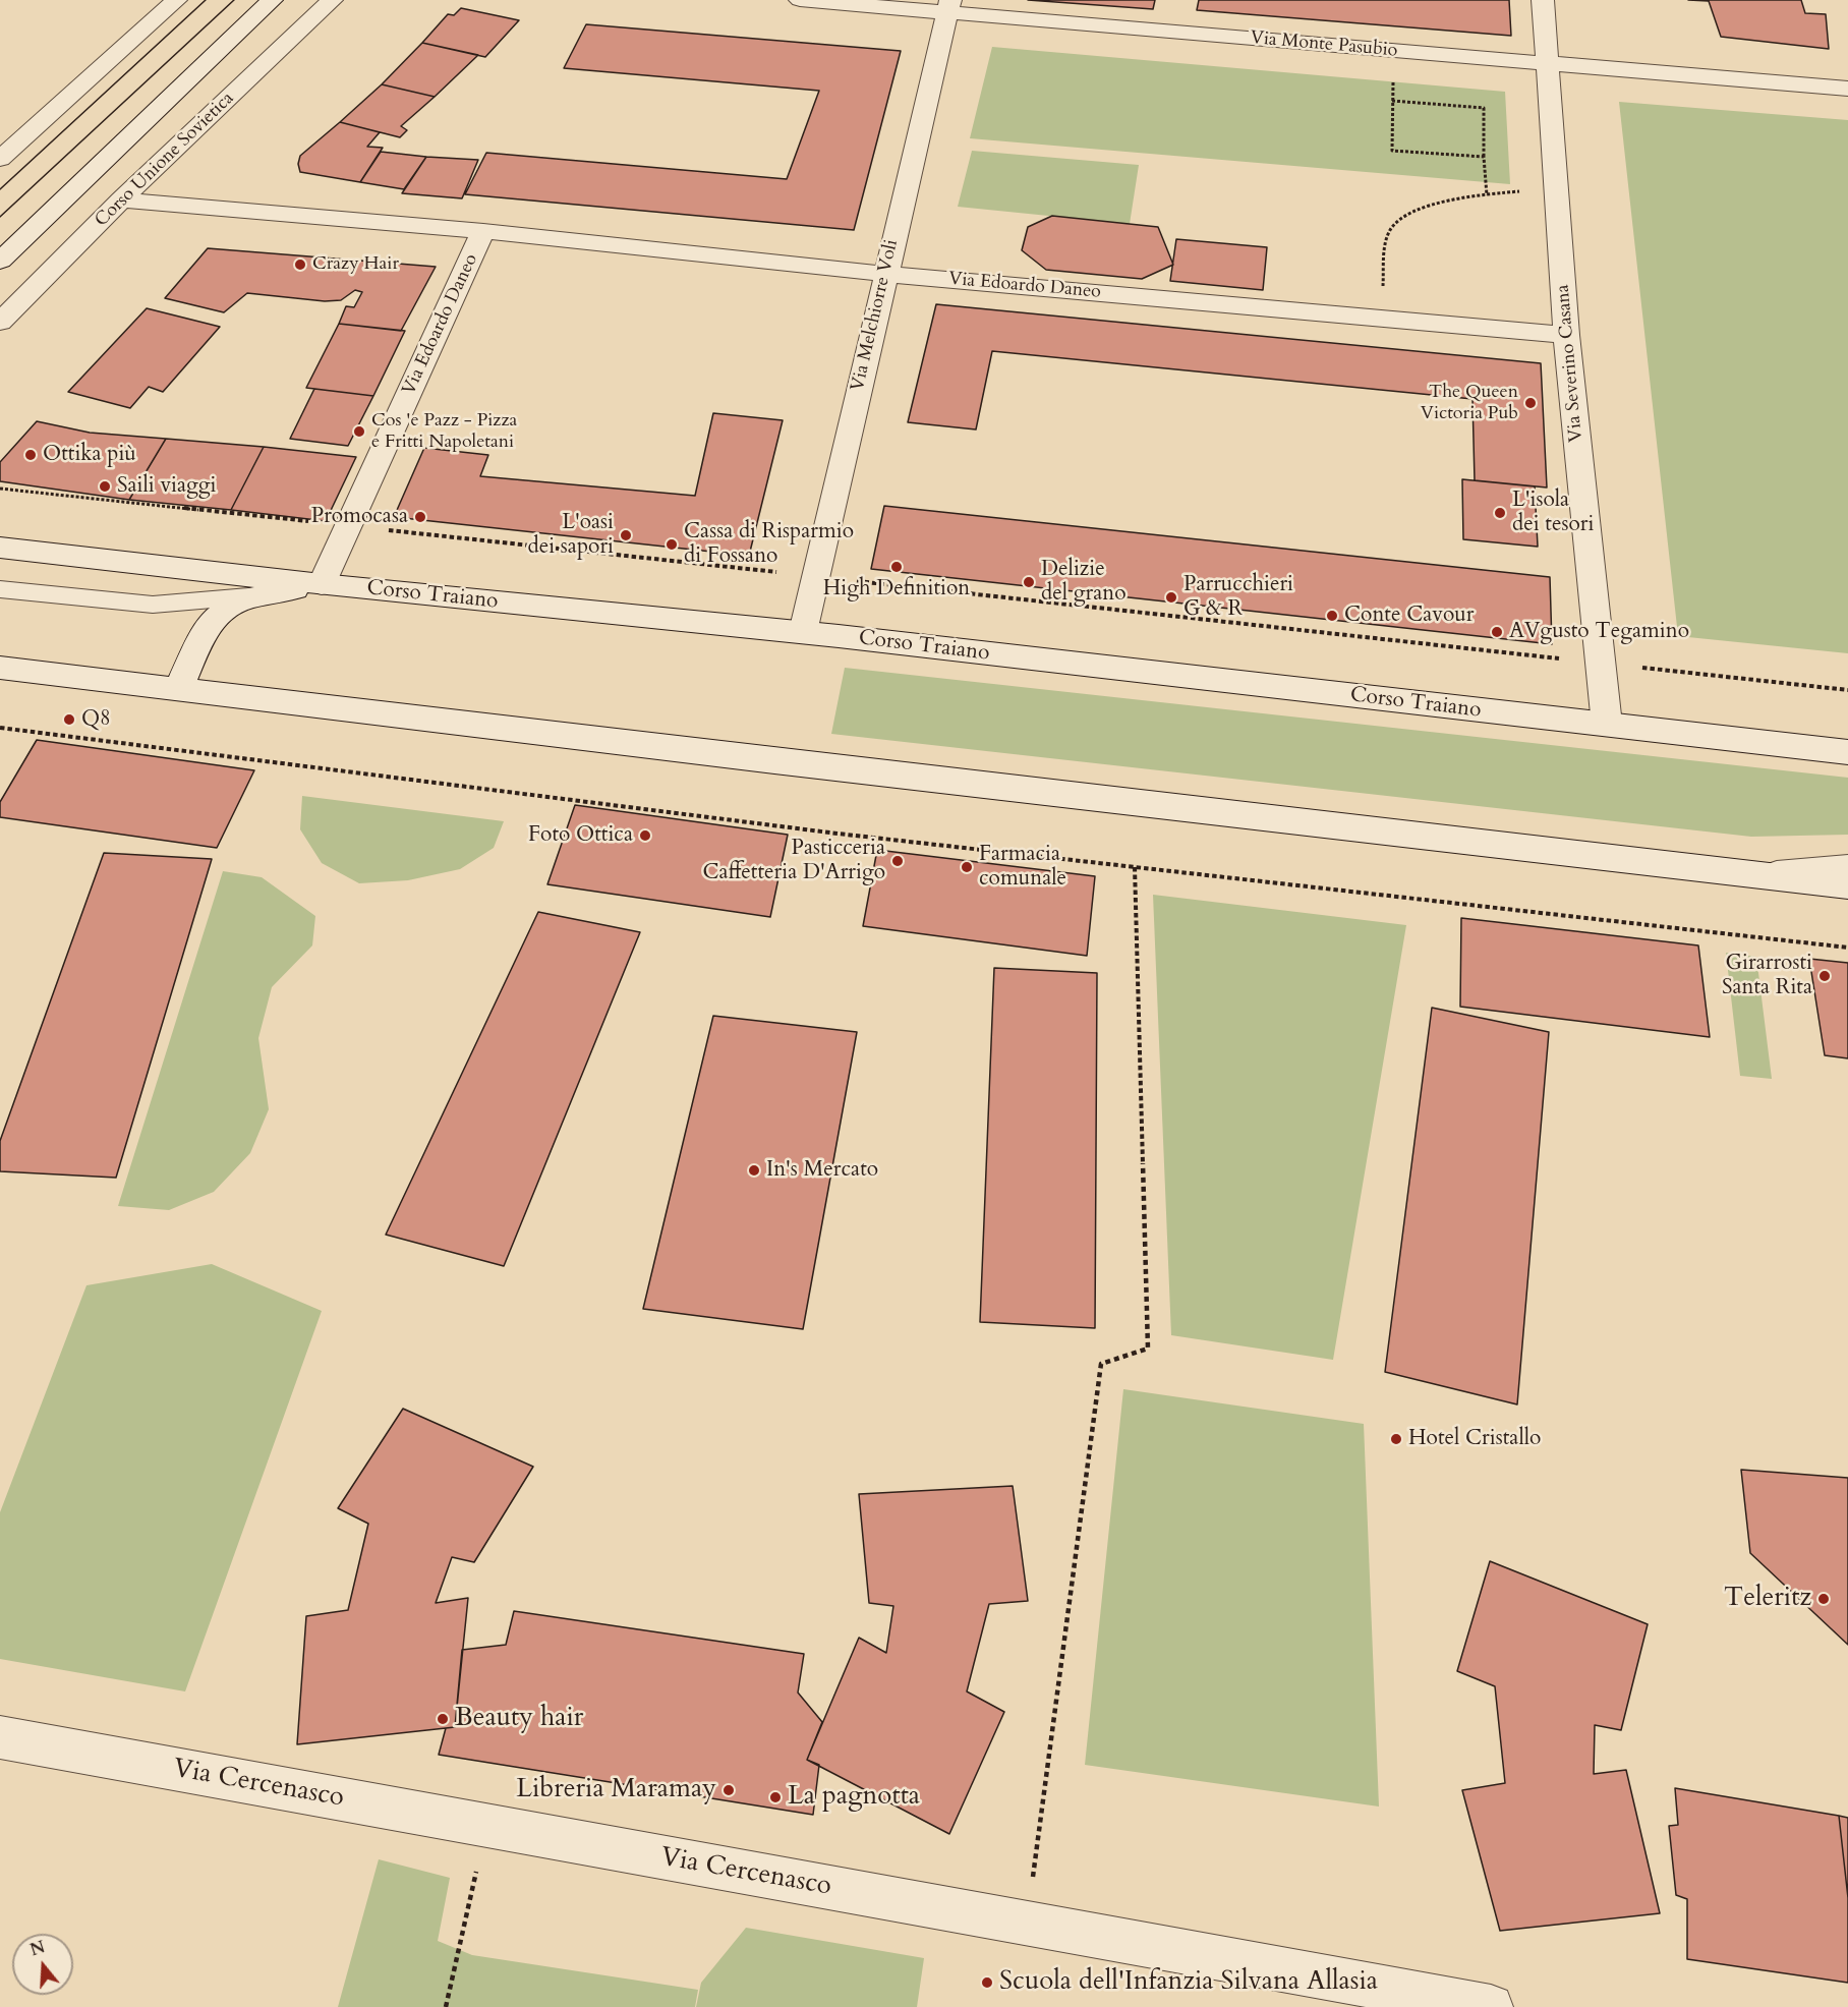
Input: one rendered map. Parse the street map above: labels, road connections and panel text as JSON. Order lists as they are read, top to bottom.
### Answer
{
  "streets": {
    "street": [
      "Via Monte Pasubio",
      "Corso Unione Sovietica",
      "Via Edoardo Daneo",
      "Via Melchiorre Voli",
      "Via Severino Casana",
      "Corso Traiano",
      "Via Cercenasco"
    ]
  },
  "crossings": [
    ["Via Monte Pasubio", "Via Melchiorre Voli"],
    ["Via Monte Pasubio", "Via Severino Casana"],
    ["Corso Unione Sovietica", "Via Edoardo Daneo"],
    ["Via Edoardo Daneo", "Via Melchiorre Voli"],
    ["Via Edoardo Daneo", "Via Severino Casana"],
    ["Via Edoardo Daneo", "Corso Traiano"],
    ["Via Melchiorre Voli", "Corso Traiano"],
    ["Via Severino Casana", "Corso Traiano"]
  ],
  "places": [
    "Crazy Hair",
    "The Queen Victoria Pub",
    "Cos 'e Pazz - Pizza e Fritti Napoletani",
    "Ottika più",
    "Saili viaggi",
    "L'isola dei tesori",
    "Promocasa",
    "L'oasi dei sapori",
    "Cassa di Risparmio di Fossano",
    "High Definition",
    "Delizie del grano",
    "Parrucchieri G & R",
    "Conte Cavour",
    "AVgusto Tegamino",
    "Q8",
    "Foto Ottica",
    "Pasticceria Caffetteria D'Arrigo",
    "Farmacia comunale",
    "Girarrosti Santa Rita",
    "In's Mercato",
    "Hotel Cristallo",
    "Teleritz",
    "Beauty hair",
    "Libreria Maramay",
    "La pagnotta",
    "Scuola dell'Infanzia Silvana Allasia"
  ],
  "north": "top"
}
